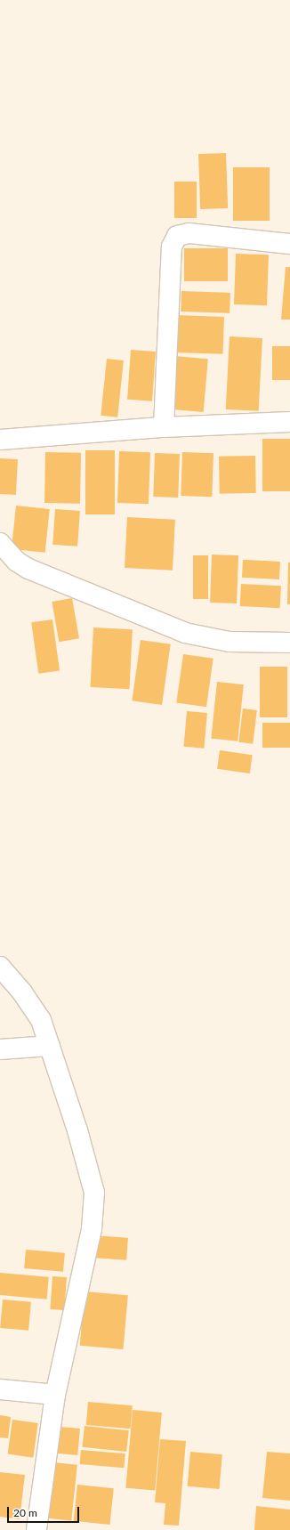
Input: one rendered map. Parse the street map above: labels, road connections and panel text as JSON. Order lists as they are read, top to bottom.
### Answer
{
  "scale_bar": "20 m"
}
